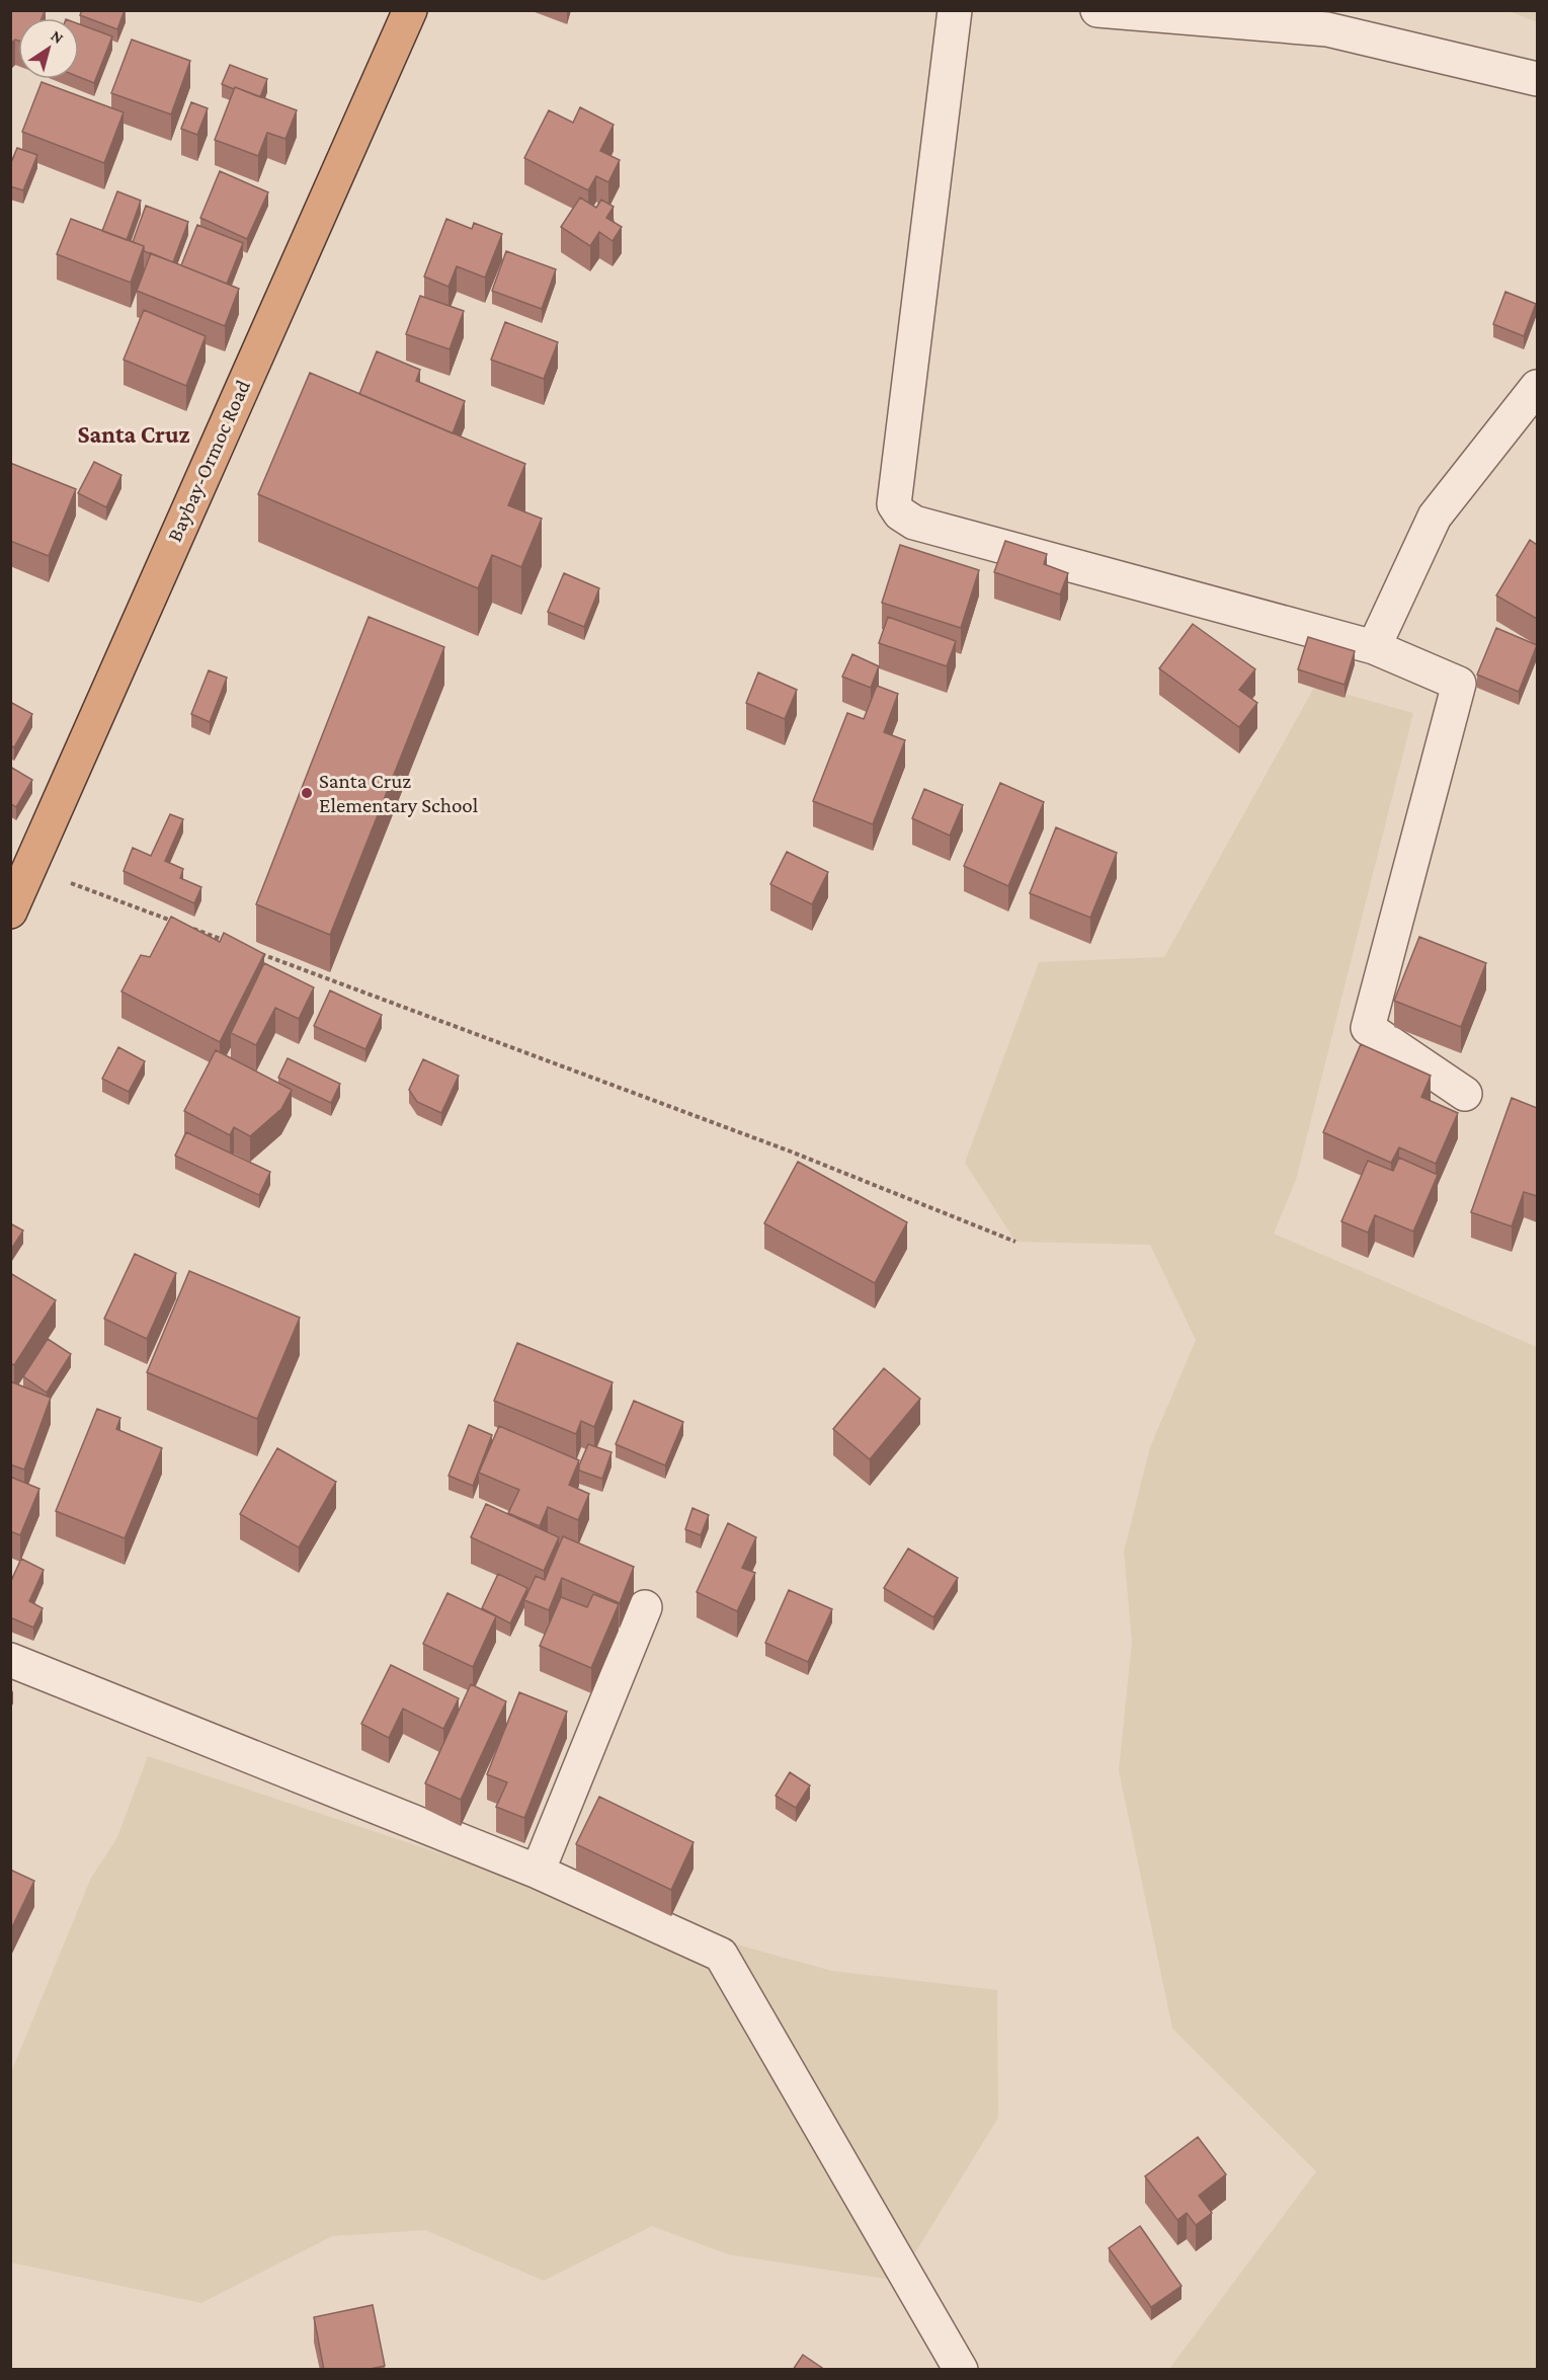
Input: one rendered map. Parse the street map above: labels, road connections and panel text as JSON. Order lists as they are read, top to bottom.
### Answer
{
  "streets": {
    "highway": ["Baybay-Ormoc Road"]
  },
  "districts": ["Santa Cruz"],
  "places": ["Santa Cruz Elementary School"],
  "north": "top right"
}
